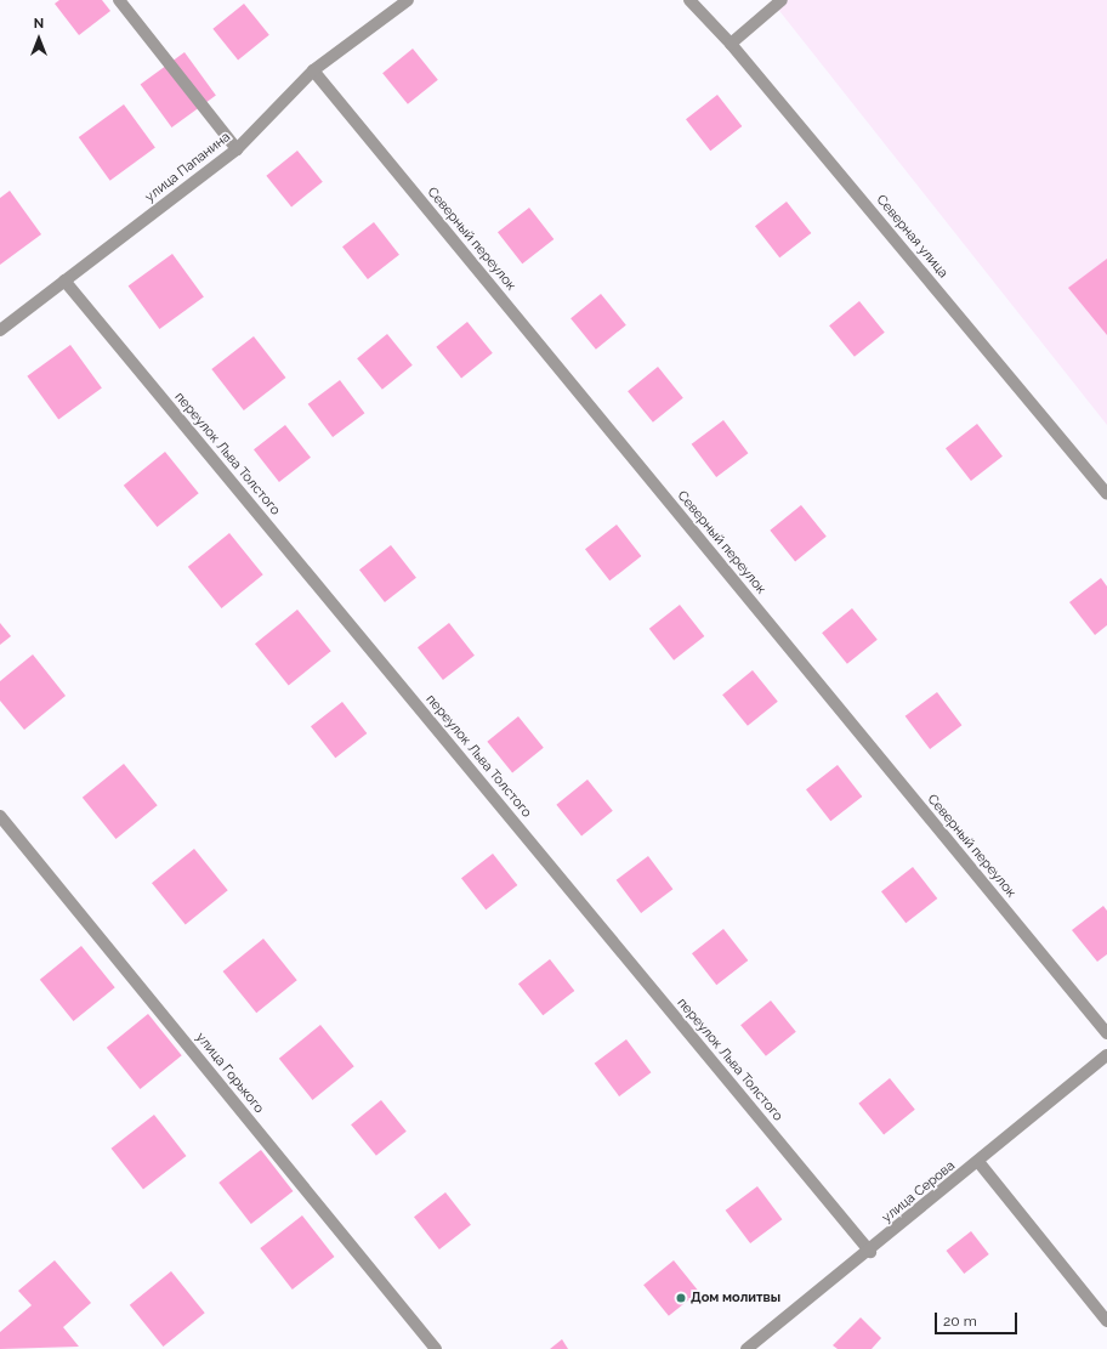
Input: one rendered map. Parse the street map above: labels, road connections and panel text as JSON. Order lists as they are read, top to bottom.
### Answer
{
  "streets": {
    "street": [
      "улица Папанина",
      "Северная улица",
      "Северный переулок",
      "переулок Льва Толстого",
      "улица Горького",
      "улица Серова"
    ]
  },
  "crossings": [
    ["улица Папанина", "Северный переулок"],
    ["улица Папанина", "переулок Льва Толстого"],
    ["переулок Льва Толстого", "улица Серова"]
  ],
  "places": ["Дом молитвы"],
  "scale_bar": "20 m",
  "north": "top"
}
